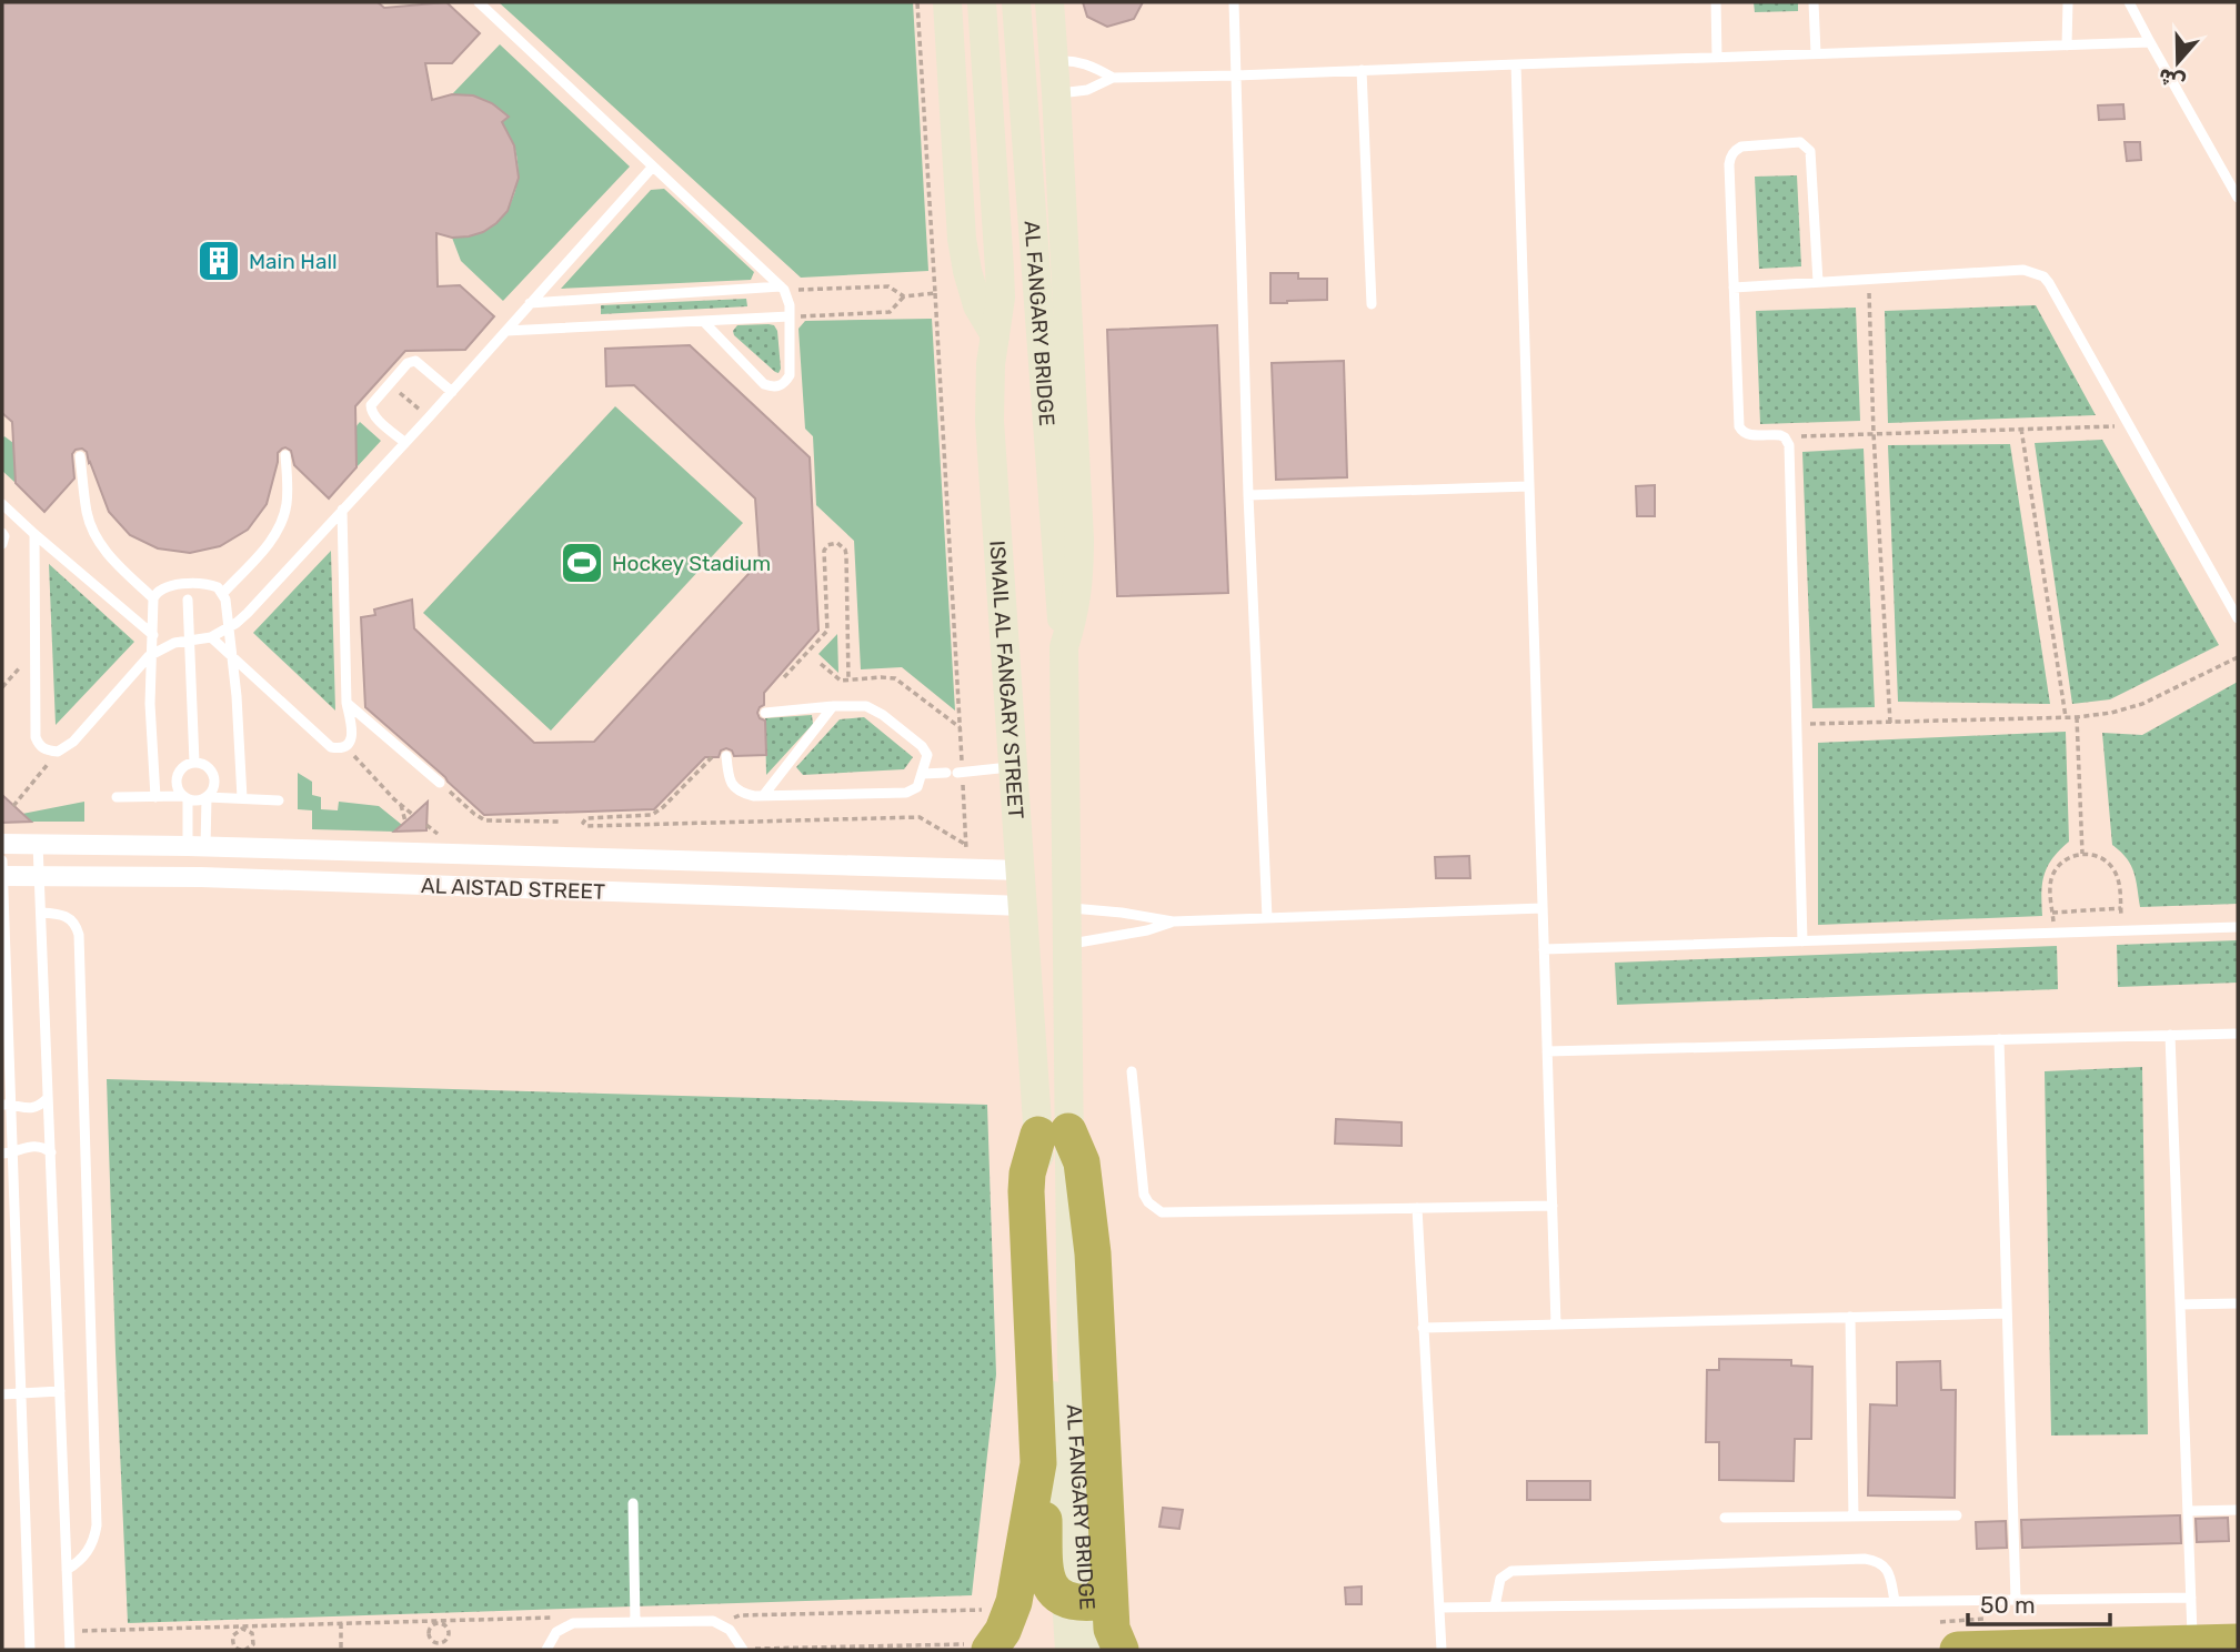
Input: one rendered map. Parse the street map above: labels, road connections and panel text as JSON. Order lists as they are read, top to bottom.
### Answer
{
  "streets": {
    "main road": ["AL FANGARY BRIDGE", "ISMAIL AL FANGARY STREET"],
    "street": ["AL AISTAD STREET"]
  },
  "crossings": [
    ["AL FANGARY BRIDGE", "ISMAIL AL FANGARY STREET"],
    ["ISMAIL AL FANGARY STREET", "AL AISTAD STREET"]
  ],
  "places": {
    "building": ["Main Hall"],
    "sports": ["Hockey Stadium"]
  },
  "scale_bar": "50 m",
  "north": "bottom"
}
